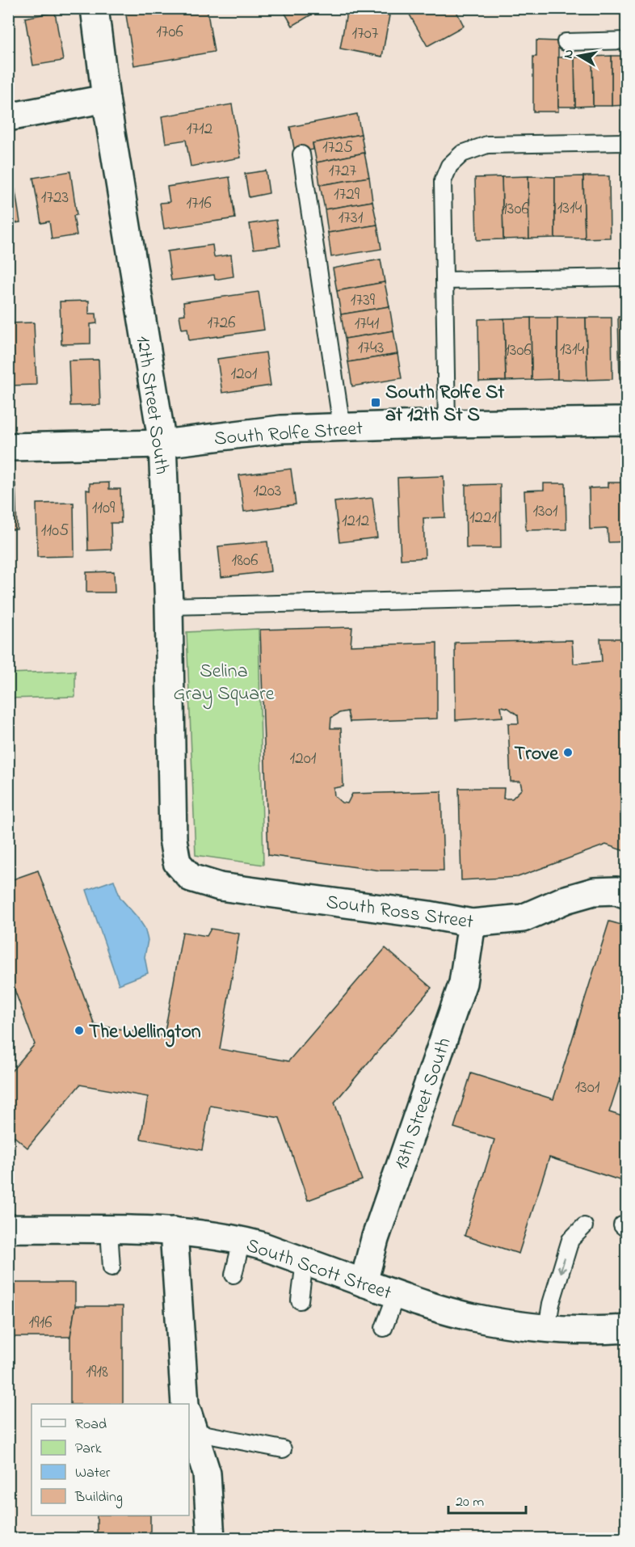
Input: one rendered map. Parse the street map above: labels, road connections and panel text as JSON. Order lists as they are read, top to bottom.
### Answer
{
  "streets": {
    "street": [
      "12th Street South",
      "South Rolfe Street",
      "South Ross Street",
      "13th Street South",
      "South Scott Street"
    ]
  },
  "crossings": [
    ["12th Street South", "South Rolfe Street"],
    ["12th Street South", "South Ross Street"],
    ["South Ross Street", "13th Street South"],
    ["13th Street South", "South Scott Street"]
  ],
  "parks": ["Selina Gray Square"],
  "places": {
    "transit": ["South Rolfe St at 12th St S"],
    "other": ["Trove", "The Wellington"]
  },
  "house_numbers": [
    "1706",
    "1707",
    "1712",
    "1725",
    "1727",
    "1729",
    "1723",
    "1716",
    "1314",
    "1306",
    "1731",
    "1739",
    "1726",
    "1741",
    "1743",
    "1314",
    "1306",
    "1201",
    "1203",
    "1109",
    "1301",
    "1221",
    "1212",
    "1105",
    "1806",
    "1201",
    "1301",
    "1916",
    "1918"
  ],
  "legend": [
    "Road",
    "Park",
    "Water",
    "Building"
  ],
  "scale_bar": "20 m",
  "north": "left"
}
